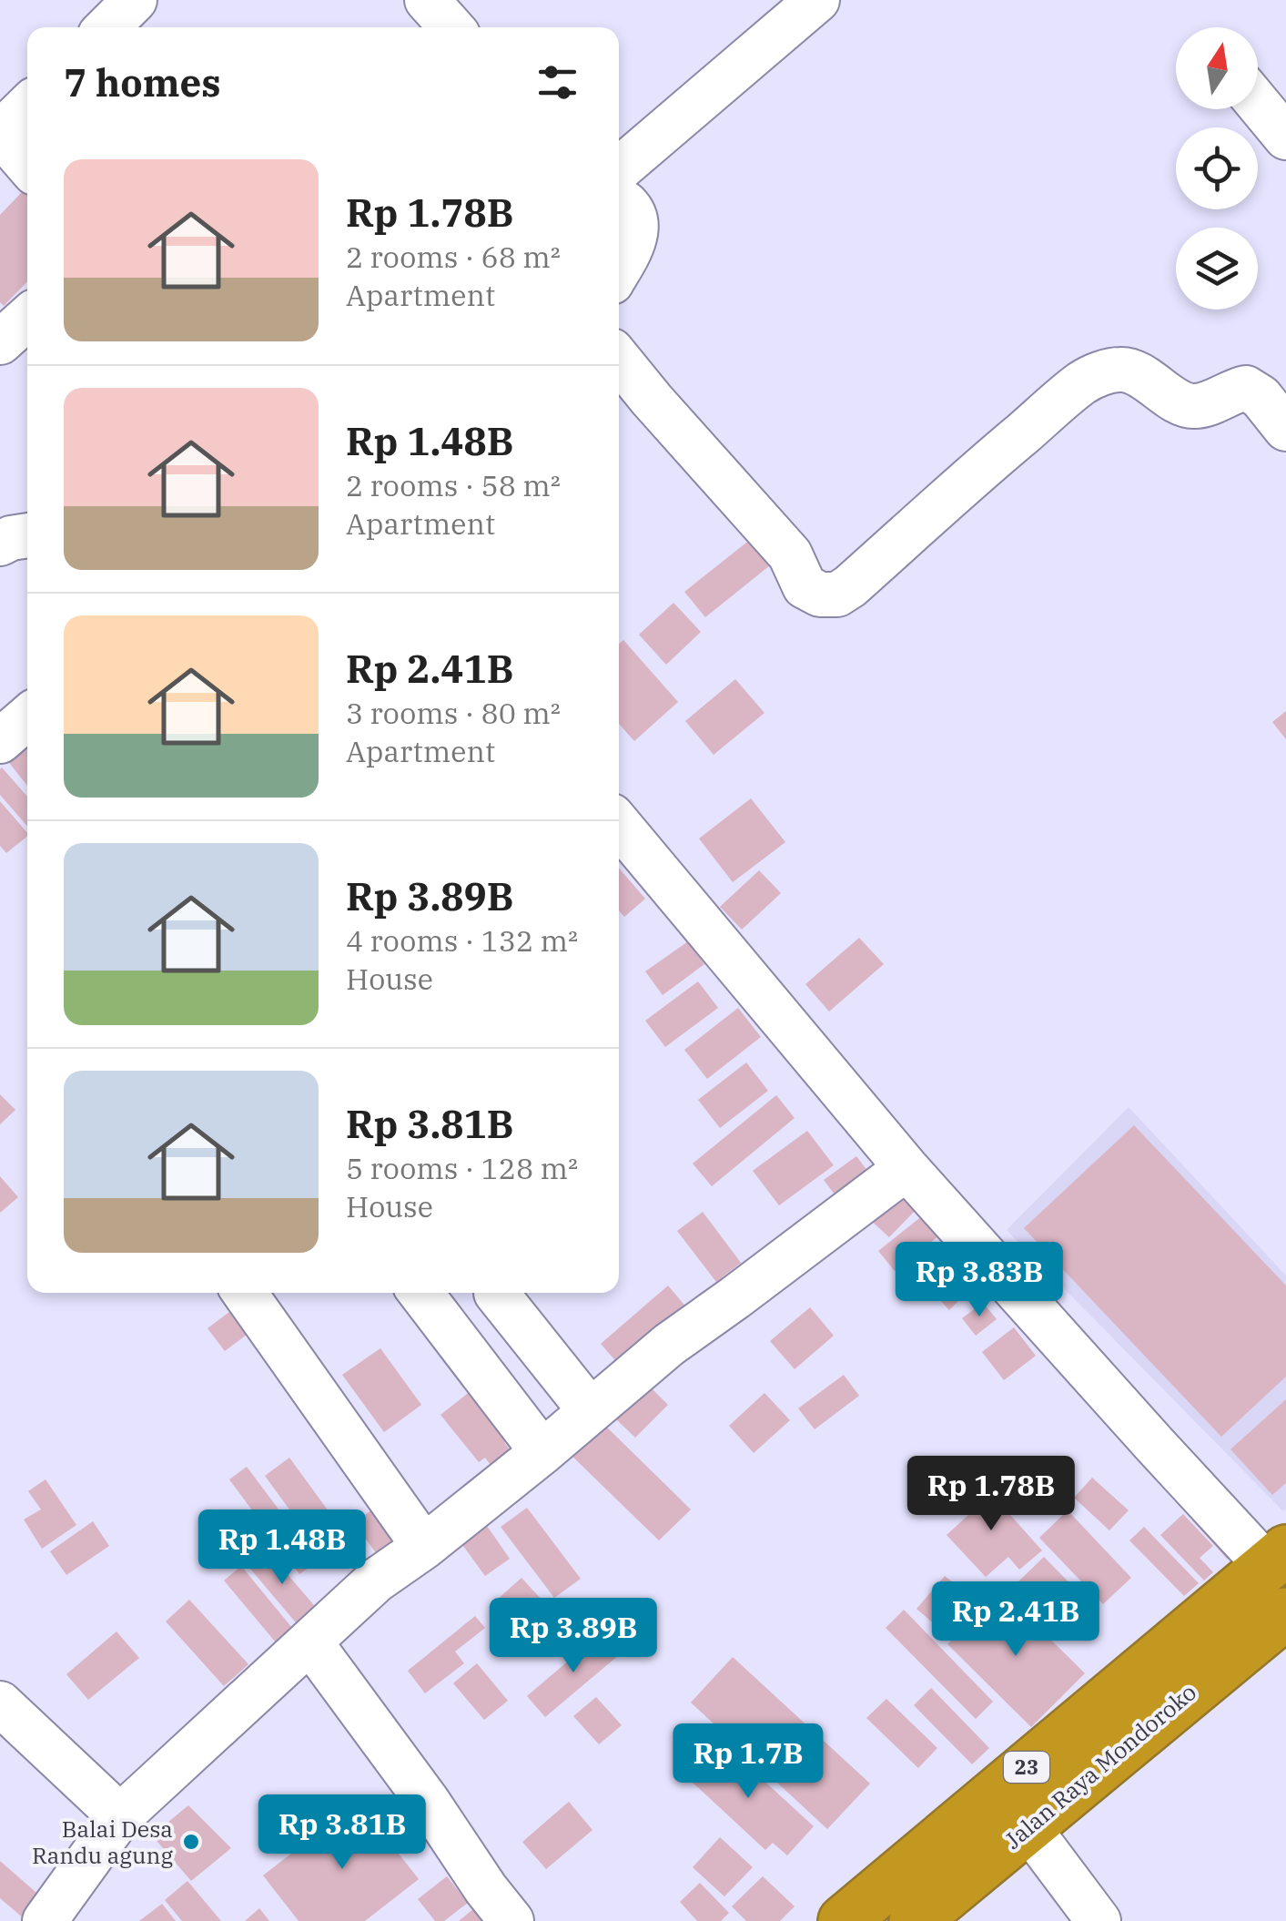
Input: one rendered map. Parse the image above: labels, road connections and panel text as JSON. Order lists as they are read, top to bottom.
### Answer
{
  "streets": {
    "highway": ["Jalan Raya Mondoroko", "23"]
  },
  "places": ["Balai Desa Randu agung"],
  "north": "top",
  "page": {
    "heading": "7 homes",
    "list": [
      {
        "name": "Rp 1.78B",
        "note": "2 rooms · 68 m² · Apartment"
      },
      {
        "name": "Rp 1.48B",
        "note": "2 rooms · 58 m² · Apartment"
      },
      {
        "name": "Rp 2.41B",
        "note": "3 rooms · 80 m² · Apartment"
      },
      {
        "name": "Rp 3.89B",
        "note": "4 rooms · 132 m² · House"
      },
      {
        "name": "Rp 3.81B",
        "note": "5 rooms · 128 m² · House"
      }
    ],
    "price": [
      "Rp 3.83B",
      "Rp 1.78B",
      "Rp 1.48B",
      "Rp 2.41B",
      "Rp 3.89B",
      "Rp 1.7B",
      "Rp 3.81B"
    ]
  }
}
